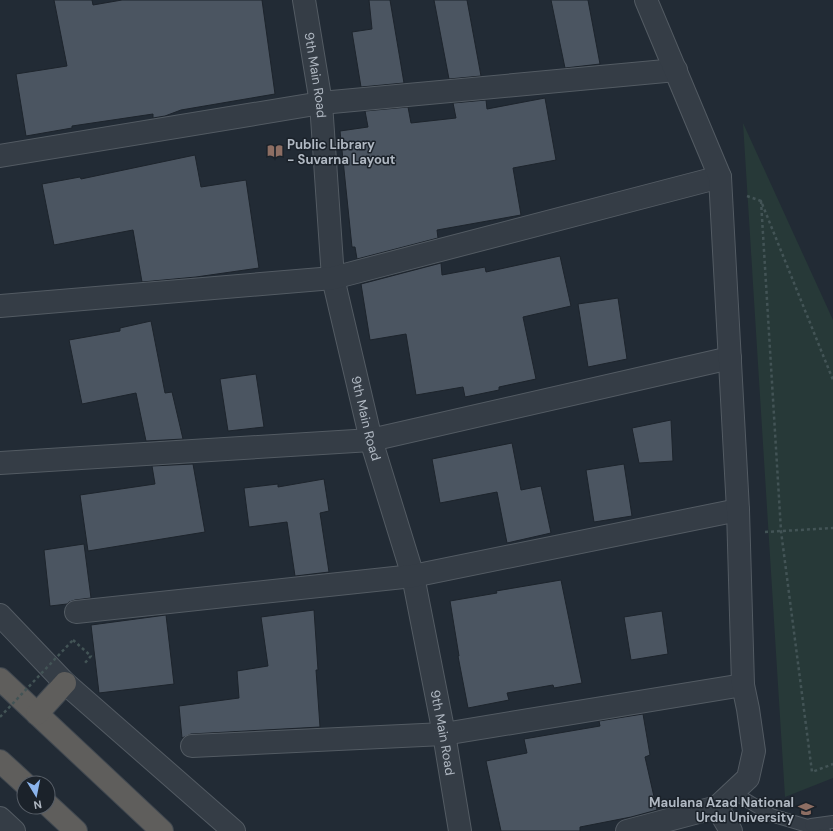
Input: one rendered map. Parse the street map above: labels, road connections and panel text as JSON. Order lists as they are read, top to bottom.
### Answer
{
  "streets": {
    "street": ["9th Main Road"]
  },
  "places": {
    "library": ["Public Library - Suvarna Layout"],
    "school or university": ["Maulana Azad National Urdu University"]
  },
  "north": "bottom"
}
